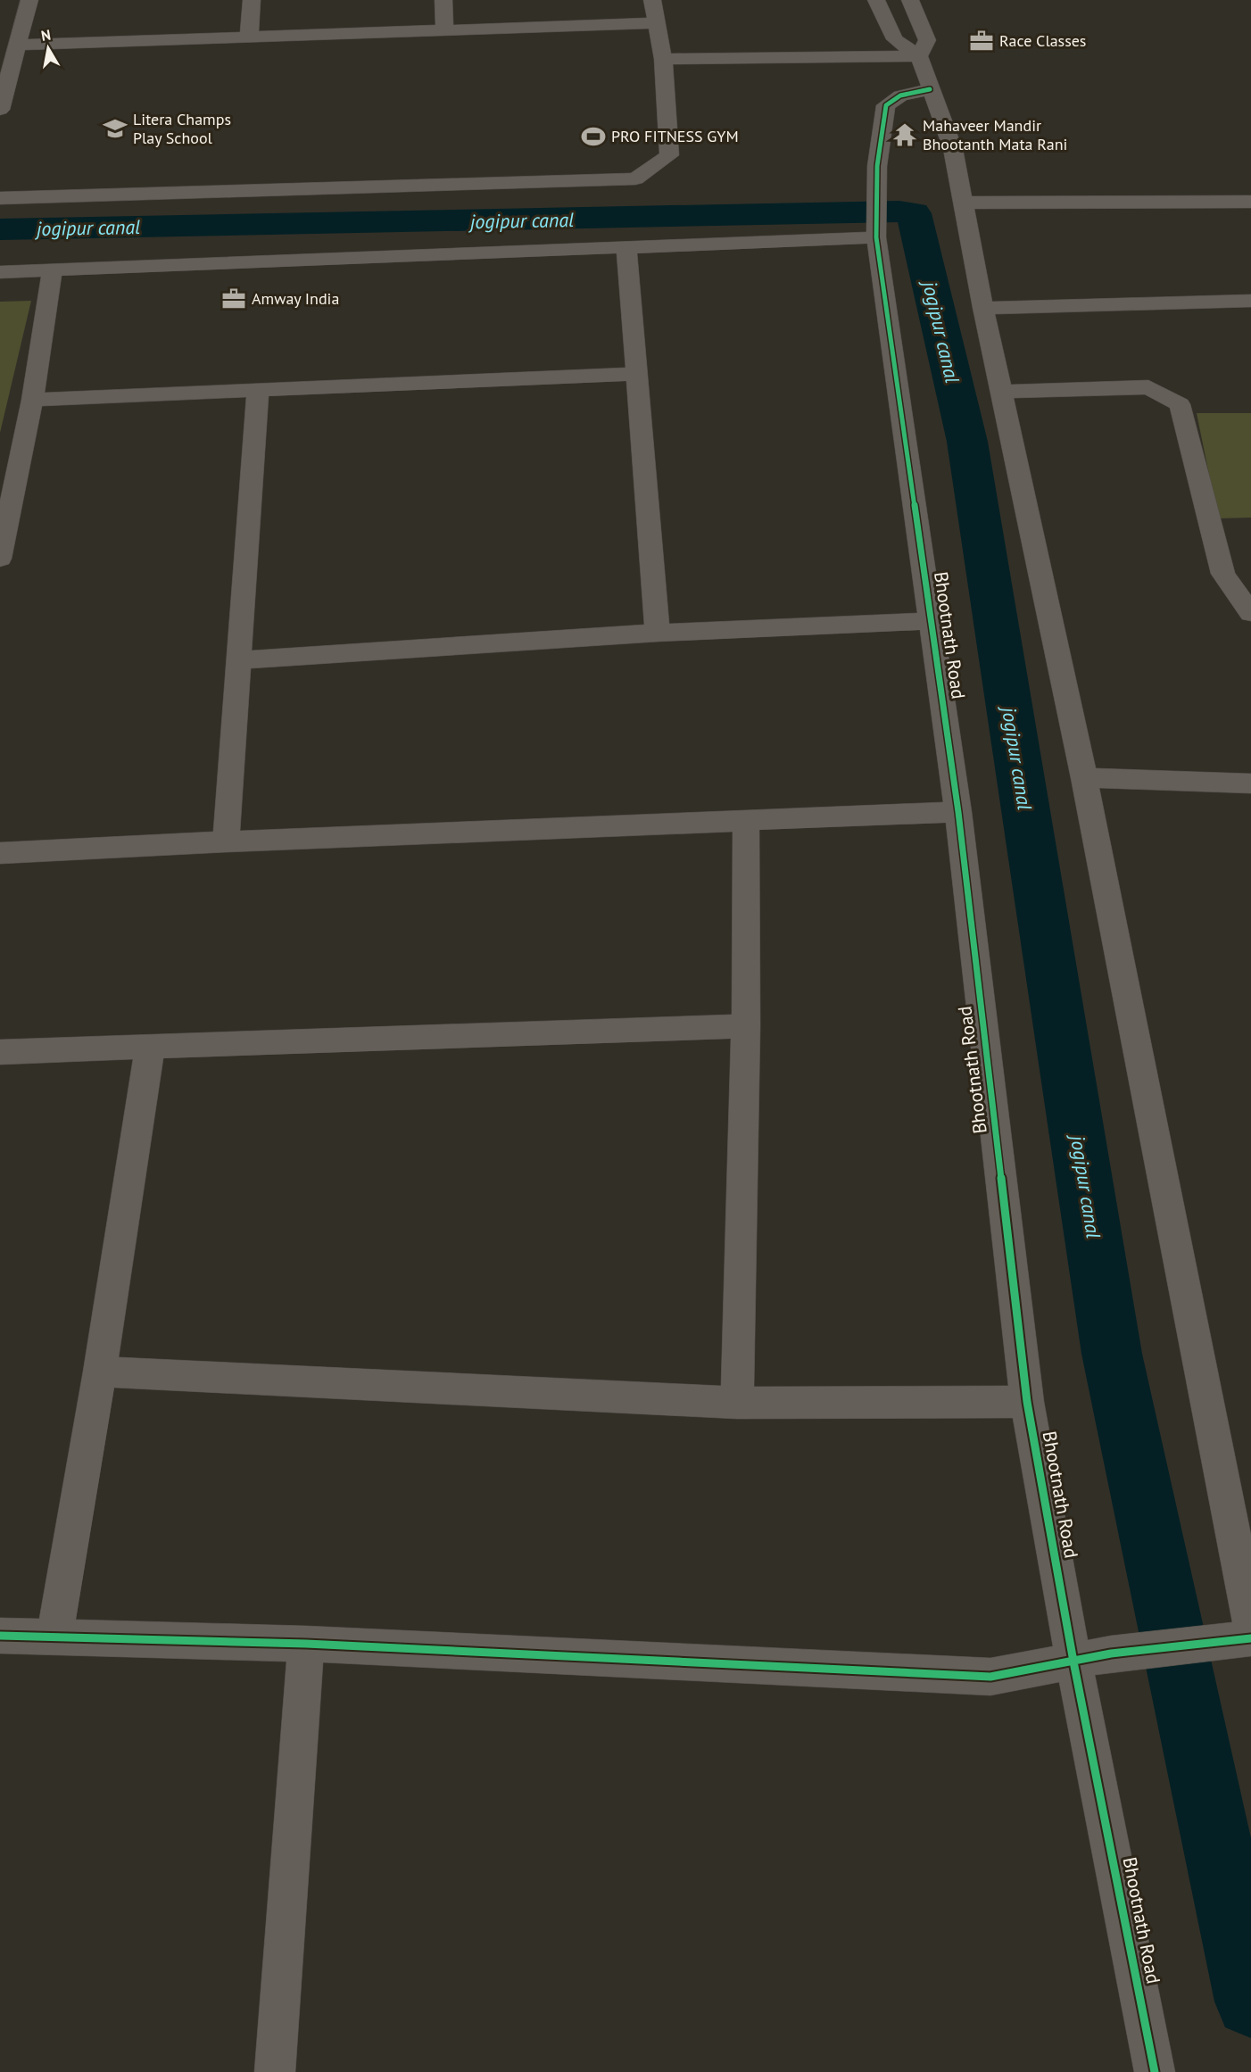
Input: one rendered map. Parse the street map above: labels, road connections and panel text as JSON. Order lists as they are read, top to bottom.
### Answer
{
  "streets": {
    "street": ["Bhootnath Road"]
  },
  "water": ["jogipur canal"],
  "places": {
    "office": ["Race Classes", "Amway India"],
    "school or university": ["Litera Champs Play School"],
    "temple": ["Mahaveer Mandir Bhootanth Mata Rani"],
    "sports": ["PRO FITNESS GYM"]
  },
  "north": "top"
}
